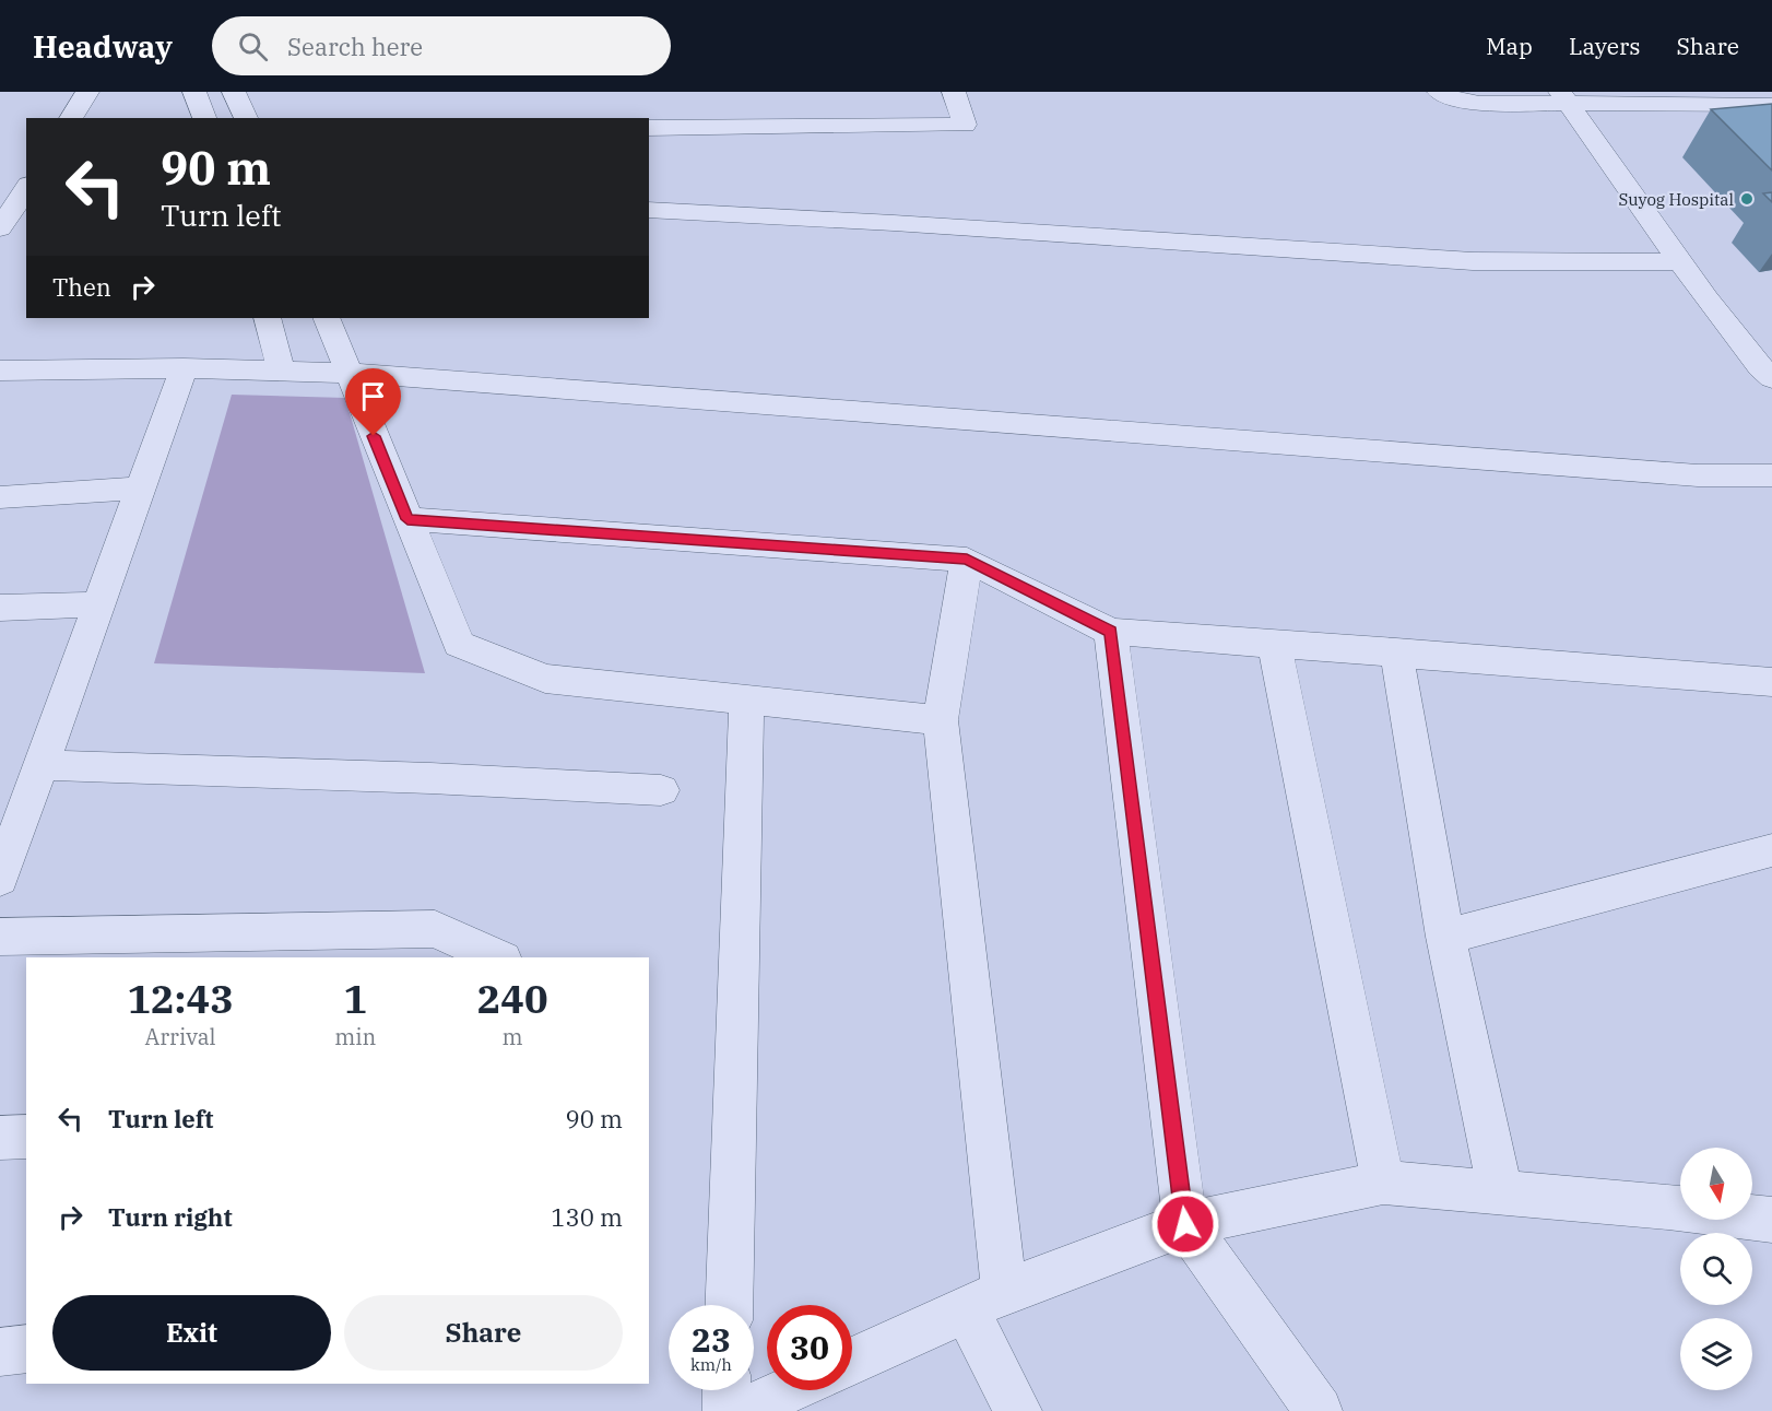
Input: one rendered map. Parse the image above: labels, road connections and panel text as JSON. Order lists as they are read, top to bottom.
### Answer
{
  "places": ["Suyog Hospital"],
  "north": "bottom",
  "page": {
    "header": "Headway",
    "search": "Search here",
    "nav": ["Map", "Layers", "Share"],
    "turn": ["90 m", "Turn left"],
    "then": "Then",
    "eta": [
      "12:43",
      "Arrival",
      "1",
      "min",
      "240",
      "m"
    ],
    "list": [
      {
        "name": "Turn left",
        "value": "90 m"
      },
      {
        "name": "Turn right",
        "value": "130 m"
      }
    ],
    "buttons": ["Exit", "Share"],
    "speed": "23 km/h",
    "limit": "30"
  }
}
